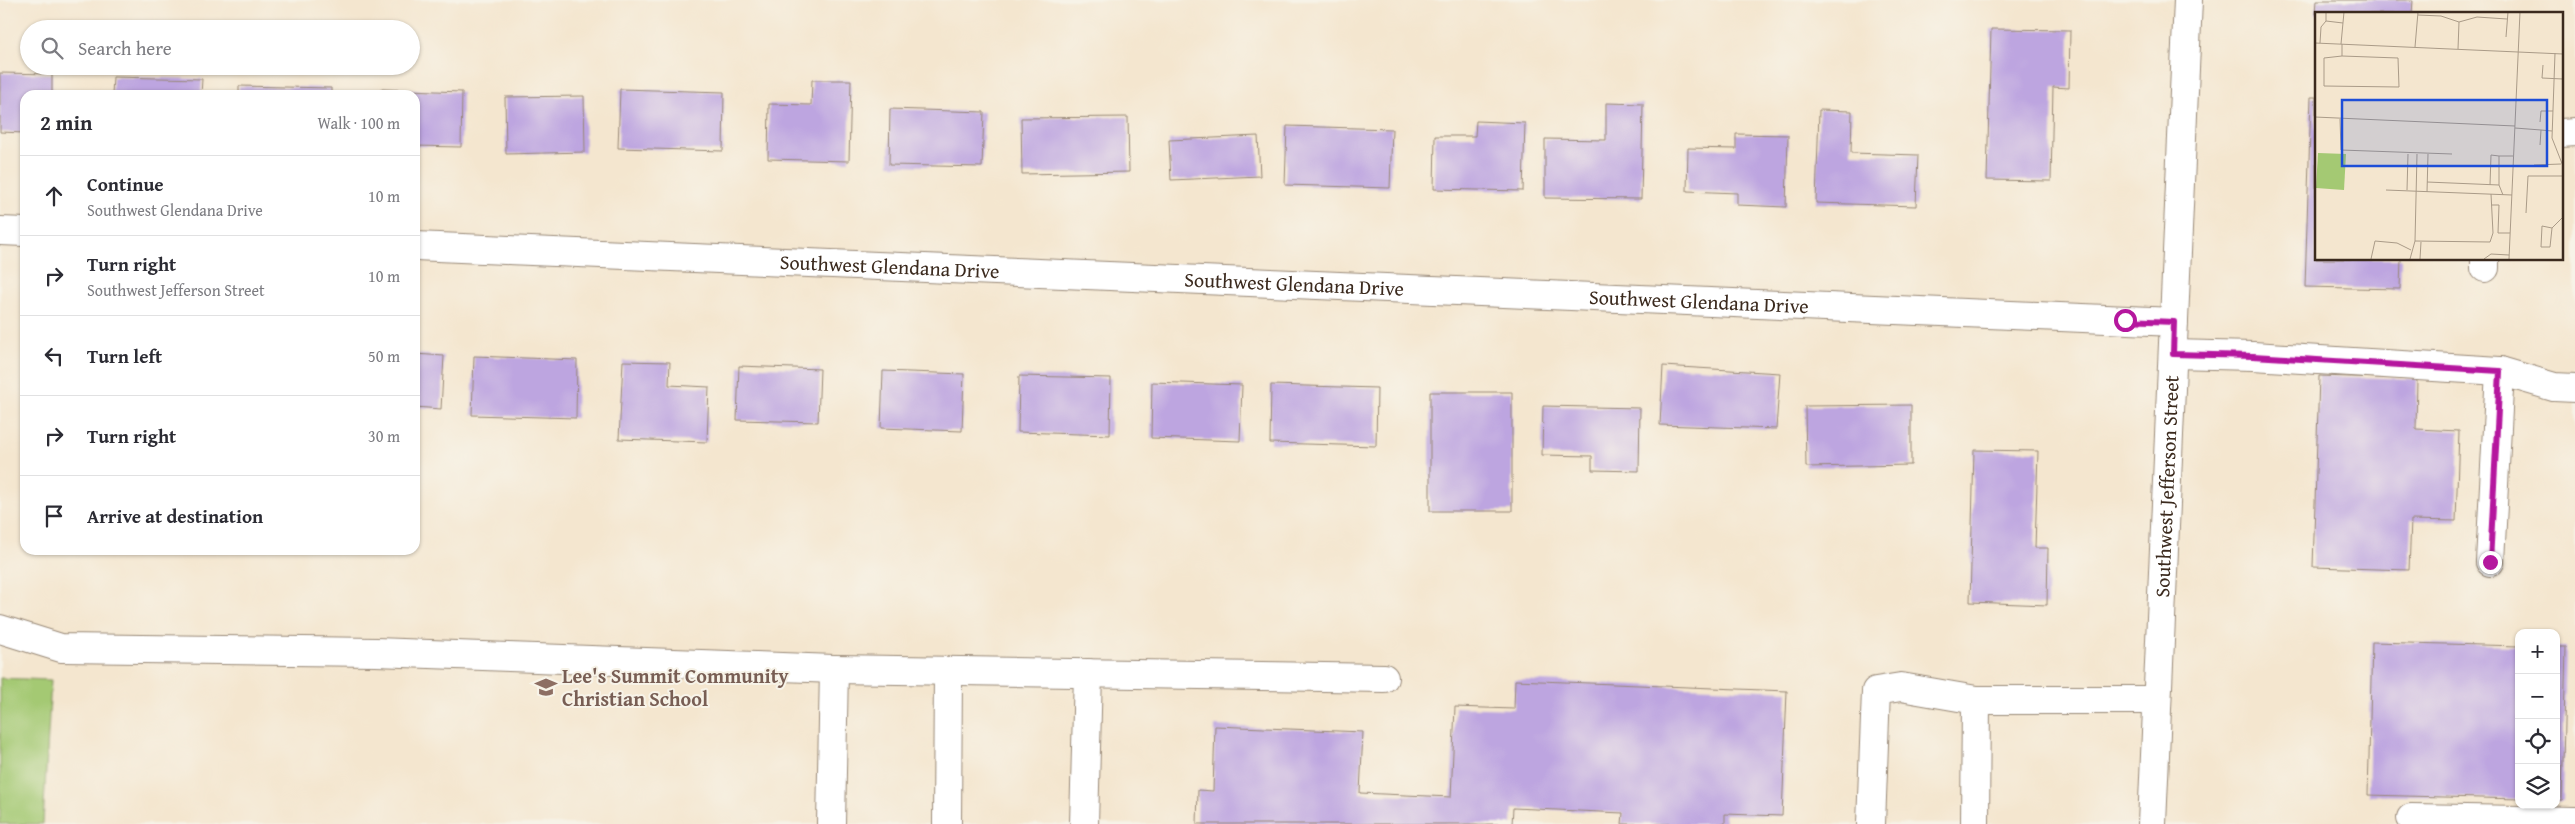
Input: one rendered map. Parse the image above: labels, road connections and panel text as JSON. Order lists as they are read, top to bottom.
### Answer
{
  "streets": {
    "street": ["Southwest Glendana Drive", "Southwest Jefferson Street"]
  },
  "crossings": [
    ["Southwest Glendana Drive", "Southwest Jefferson Street"]
  ],
  "places": {
    "school or university": ["Lee's Summit Community Christian School"]
  },
  "page": {
    "search": "Search here",
    "heading": ["2 min", "Walk · 100 m"],
    "list": [
      ["Continue", "Southwest Glendana Drive", "10 m"],
      ["Turn right", "Southwest Jefferson Street", "10 m"],
      ["Turn left", "50 m"],
      ["Turn right", "30 m"],
      "Arrive at destination"
    ],
    "map_buttons": ["+", "−"]
  }
}
